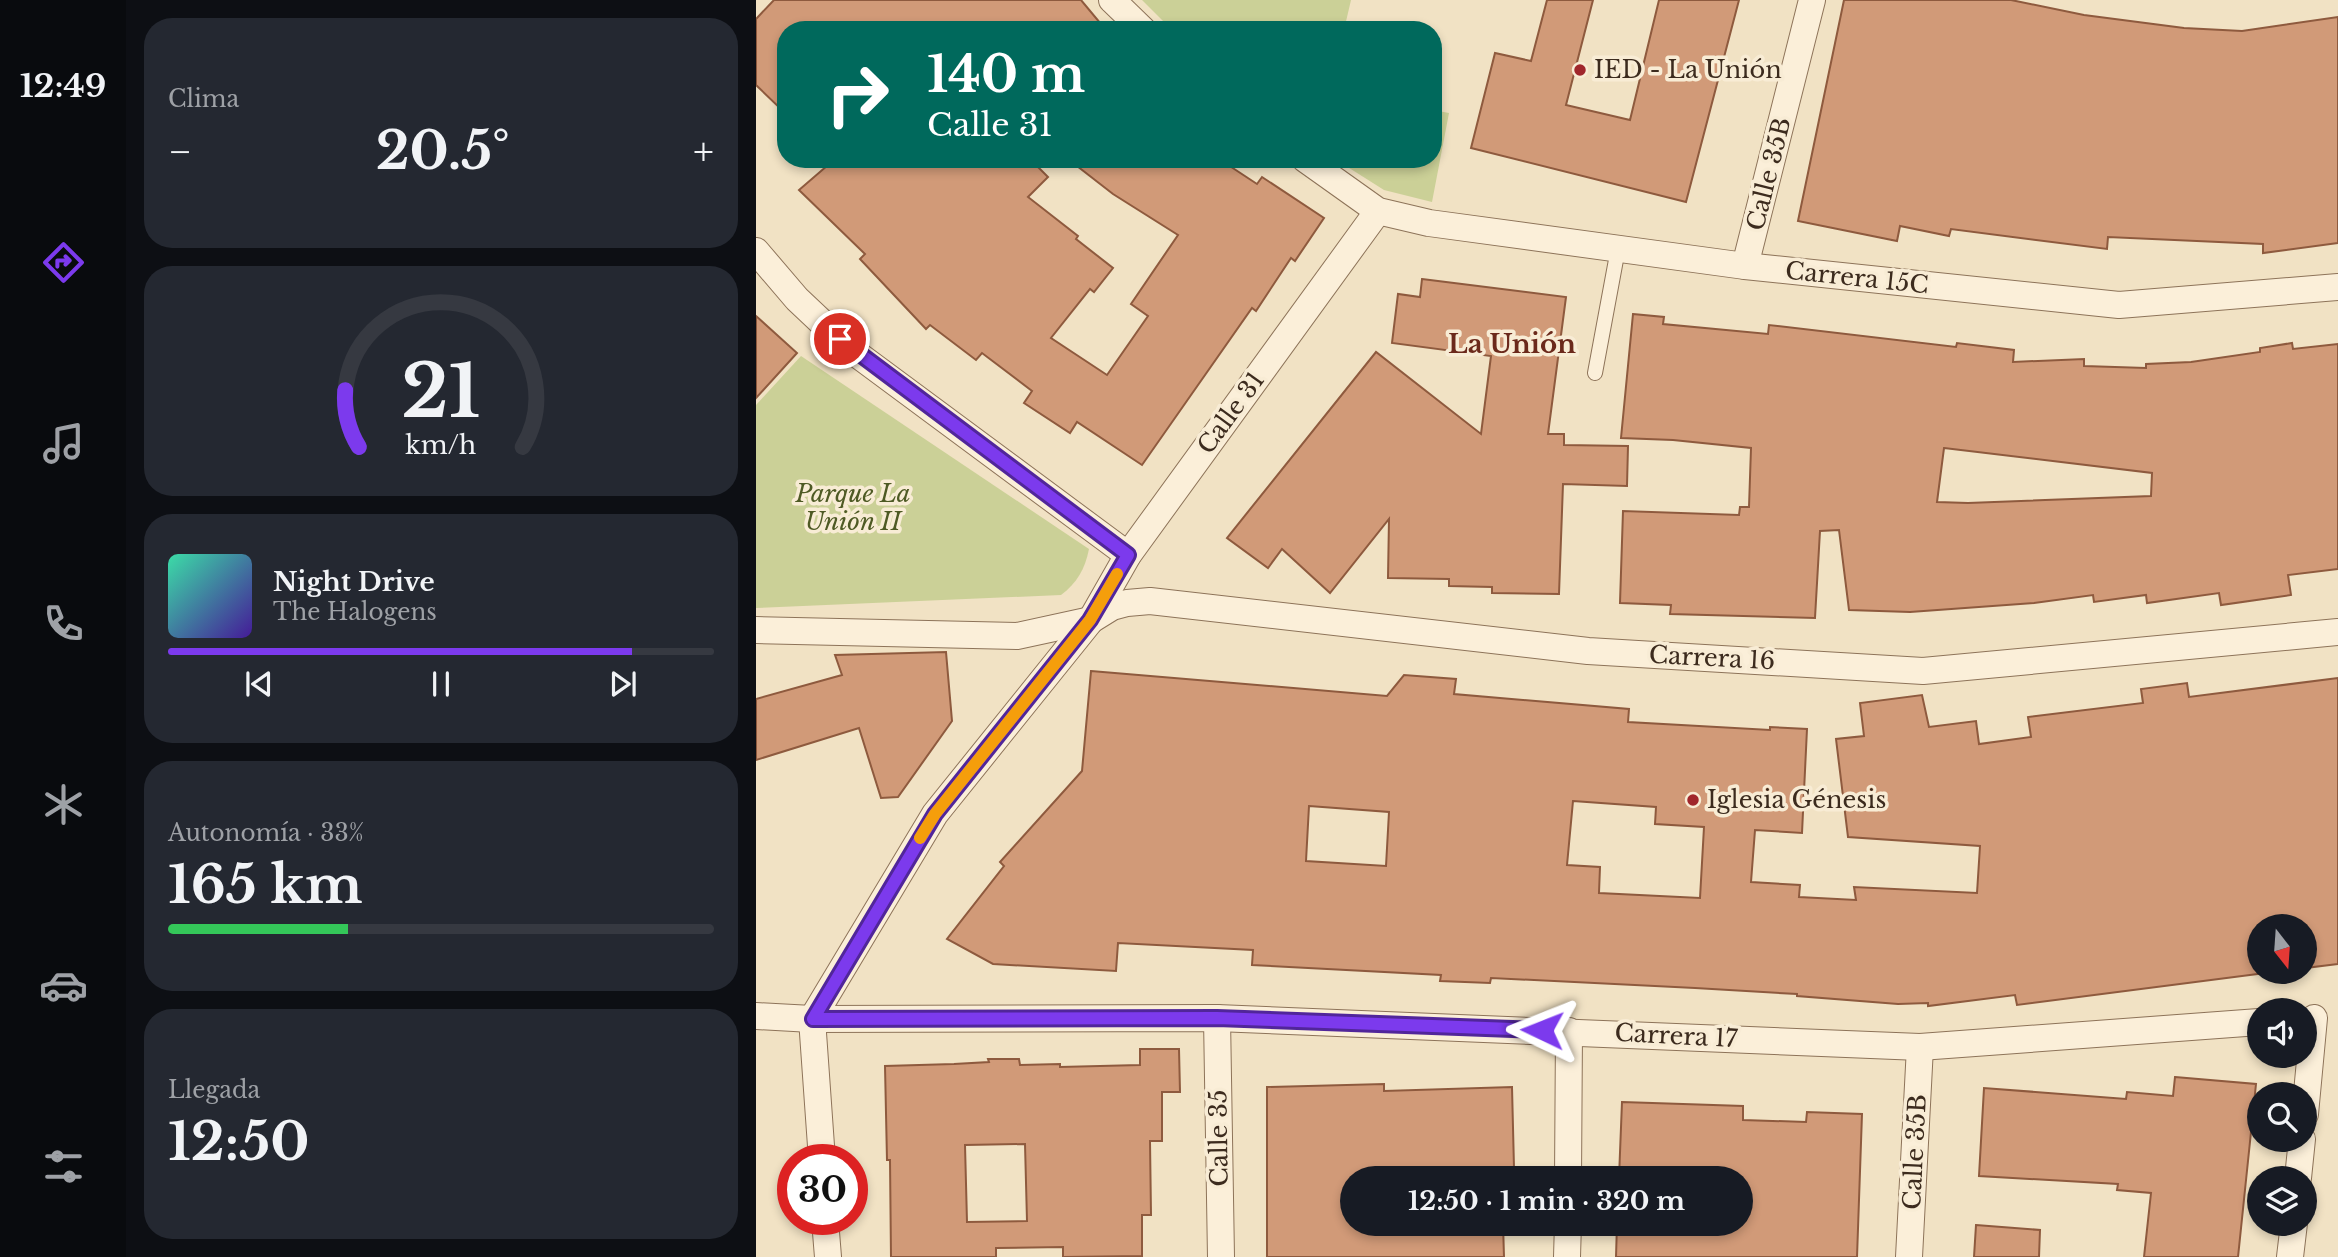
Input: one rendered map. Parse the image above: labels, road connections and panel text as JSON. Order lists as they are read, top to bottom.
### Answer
{
  "streets": {
    "street": [
      "Calle 35B",
      "Carrera 15C",
      "Calle 31",
      "Carrera 16",
      "Carrera 17",
      "Calle 35"
    ]
  },
  "crossings": [
    ["Calle 35B", "Carrera 15C"],
    ["Calle 35B", "Carrera 17"],
    ["Carrera 15C", "Calle 31"],
    ["Calle 31", "Carrera 16"],
    ["Calle 31", "Carrera 17"],
    ["Carrera 17", "Calle 35"]
  ],
  "districts": ["La Unión"],
  "parks": ["Parque La Unión II"],
  "places": ["IED - La Unión", "Iglesia Génesis"],
  "north": "bottom",
  "page": {
    "tabs": "12:49",
    "tile": [
      "Clima",
      ["Autonomía · 33%", "165 km"],
      ["Llegada", "12:50"]
    ],
    "turn": ["140 m", "Calle 31"],
    "heat": ["−", "20.5°", "+"],
    "song": ["Night Drive", "The Halogens"],
    "limit": "30",
    "trip": "12:50 · 1 min · 320 m",
    "gauge": ["21", "km/h"]
  }
}
